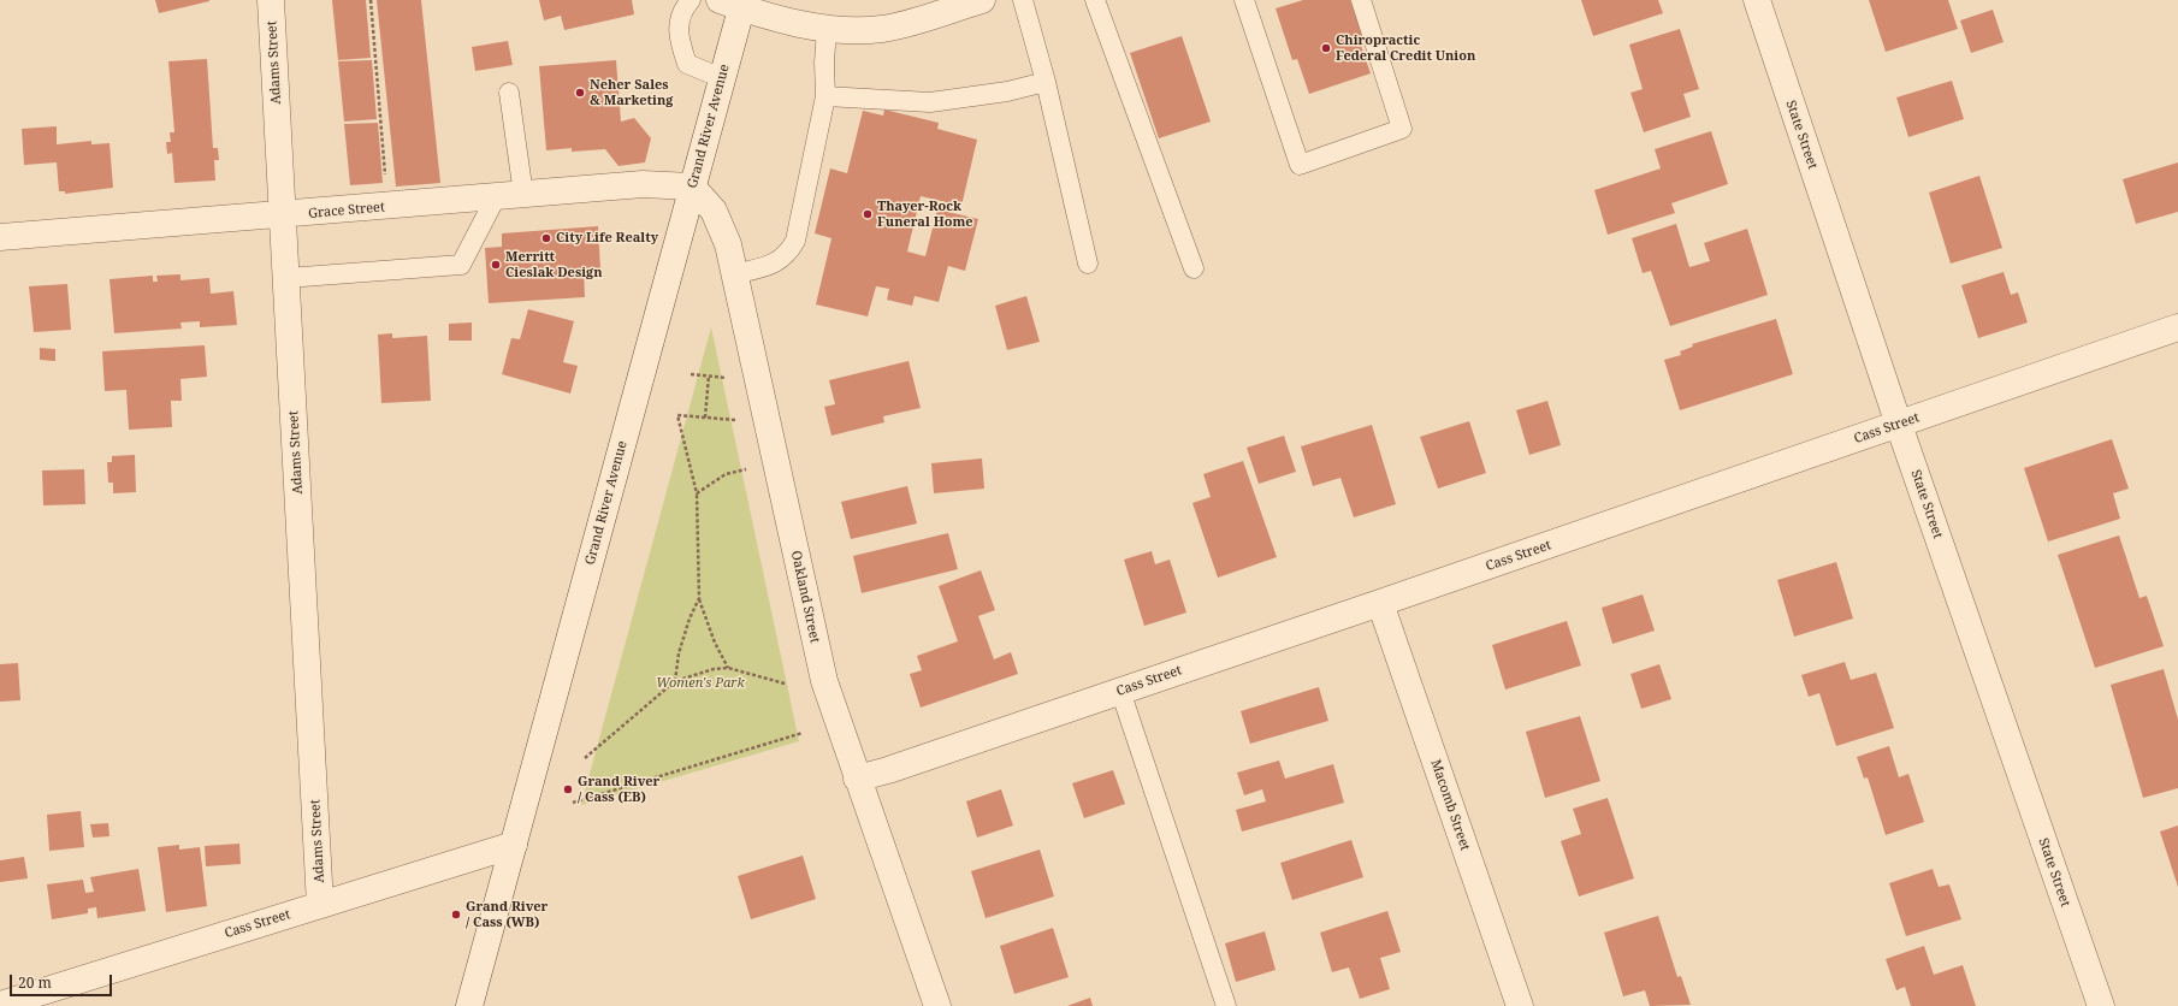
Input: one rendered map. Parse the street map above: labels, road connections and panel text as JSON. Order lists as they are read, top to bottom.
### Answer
{
  "streets": {
    "street": [
      "Adams Street",
      "Grand River Avenue",
      "State Street",
      "Grace Street",
      "Cass Street",
      "Oakland Street",
      "Macomb Street"
    ]
  },
  "crossings": [
    ["Adams Street", "Grace Street"],
    ["Adams Street", "Cass Street"],
    ["Grand River Avenue", "Grace Street"],
    ["Grand River Avenue", "Cass Street"],
    ["Grand River Avenue", "Oakland Street"],
    ["State Street", "Cass Street"],
    ["Grace Street", "Oakland Street"],
    ["Cass Street", "Oakland Street"],
    ["Cass Street", "Macomb Street"]
  ],
  "parks": ["Women's Park"],
  "places": [
    "Chiropractic Federal Credit Union",
    "Neher Sales & Marketing",
    "Thayer-Rock Funeral Home",
    "City Life Realty",
    "Merritt Cieslak Design",
    "Grand River / Cass (EB)",
    "Grand River / Cass (WB)"
  ],
  "scale_bar": "20 m"
}
